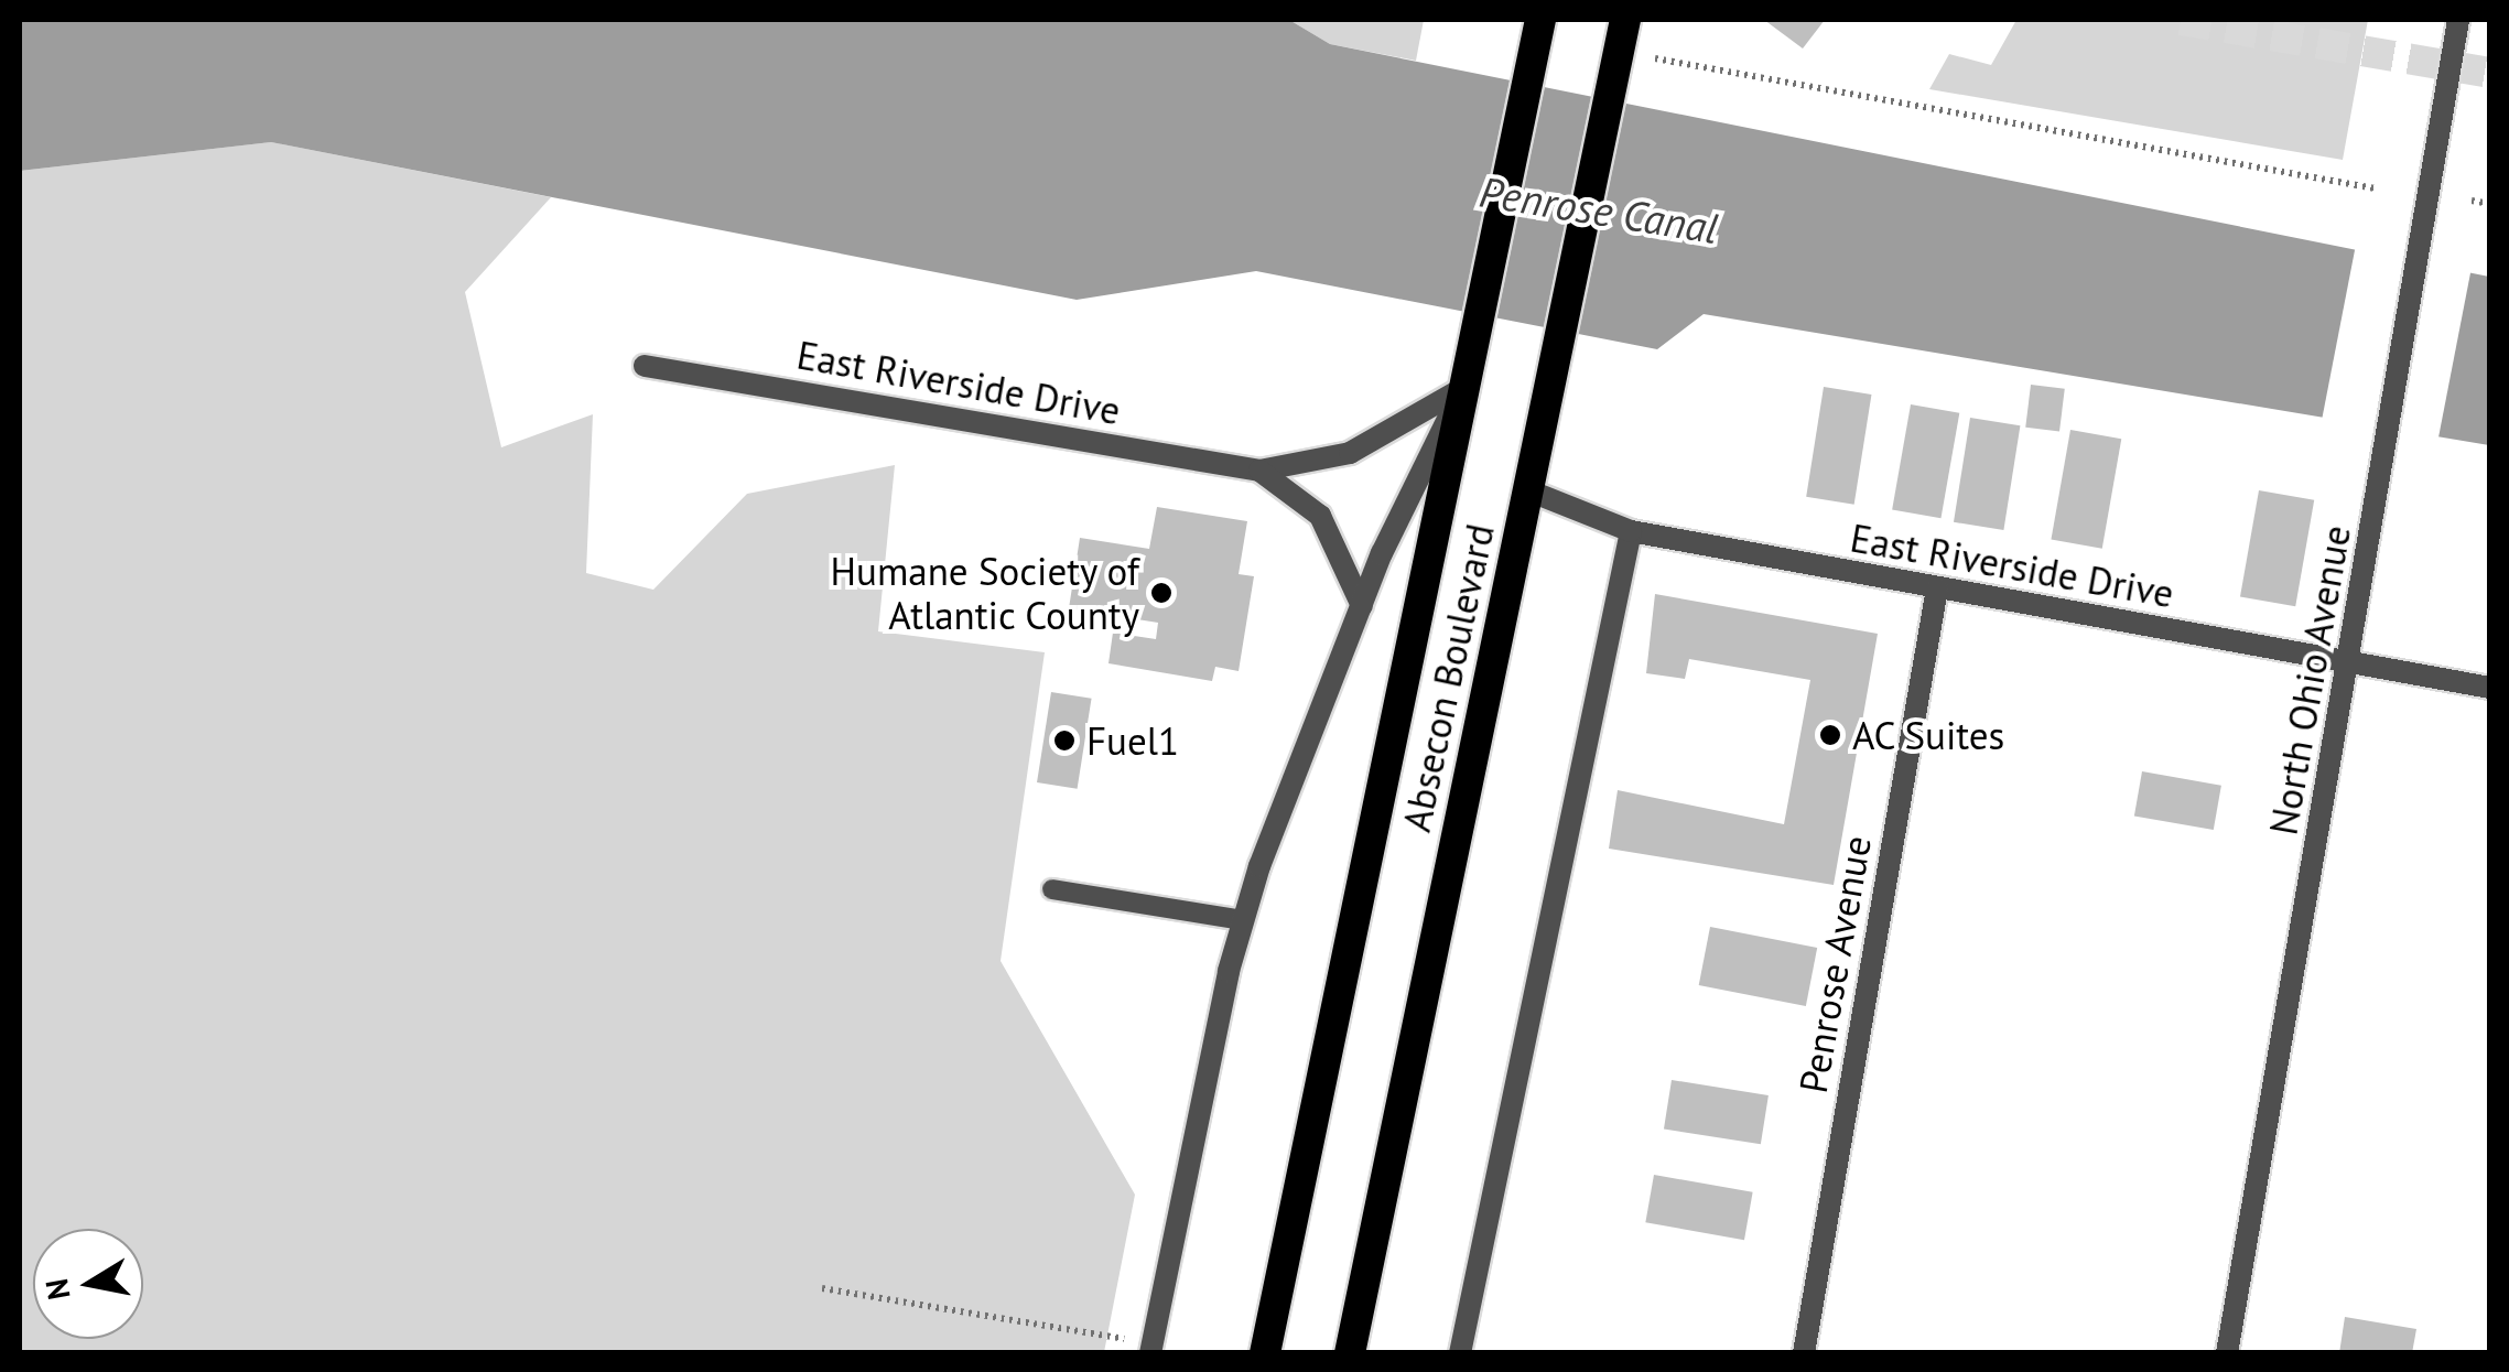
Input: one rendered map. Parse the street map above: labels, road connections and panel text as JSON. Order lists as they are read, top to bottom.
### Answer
{
  "streets": {
    "highway": ["Absecon Boulevard"],
    "street": ["East Riverside Drive", "North Ohio Avenue", "Penrose Avenue"]
  },
  "crossings": [
    ["East Riverside Drive", "Absecon Boulevard"],
    ["East Riverside Drive", "North Ohio Avenue"],
    ["East Riverside Drive", "Penrose Avenue"]
  ],
  "water": ["Penrose Canal"],
  "places": ["Humane Society of Atlantic County", "AC Suites", "Fuel1"],
  "north": "left"
}
